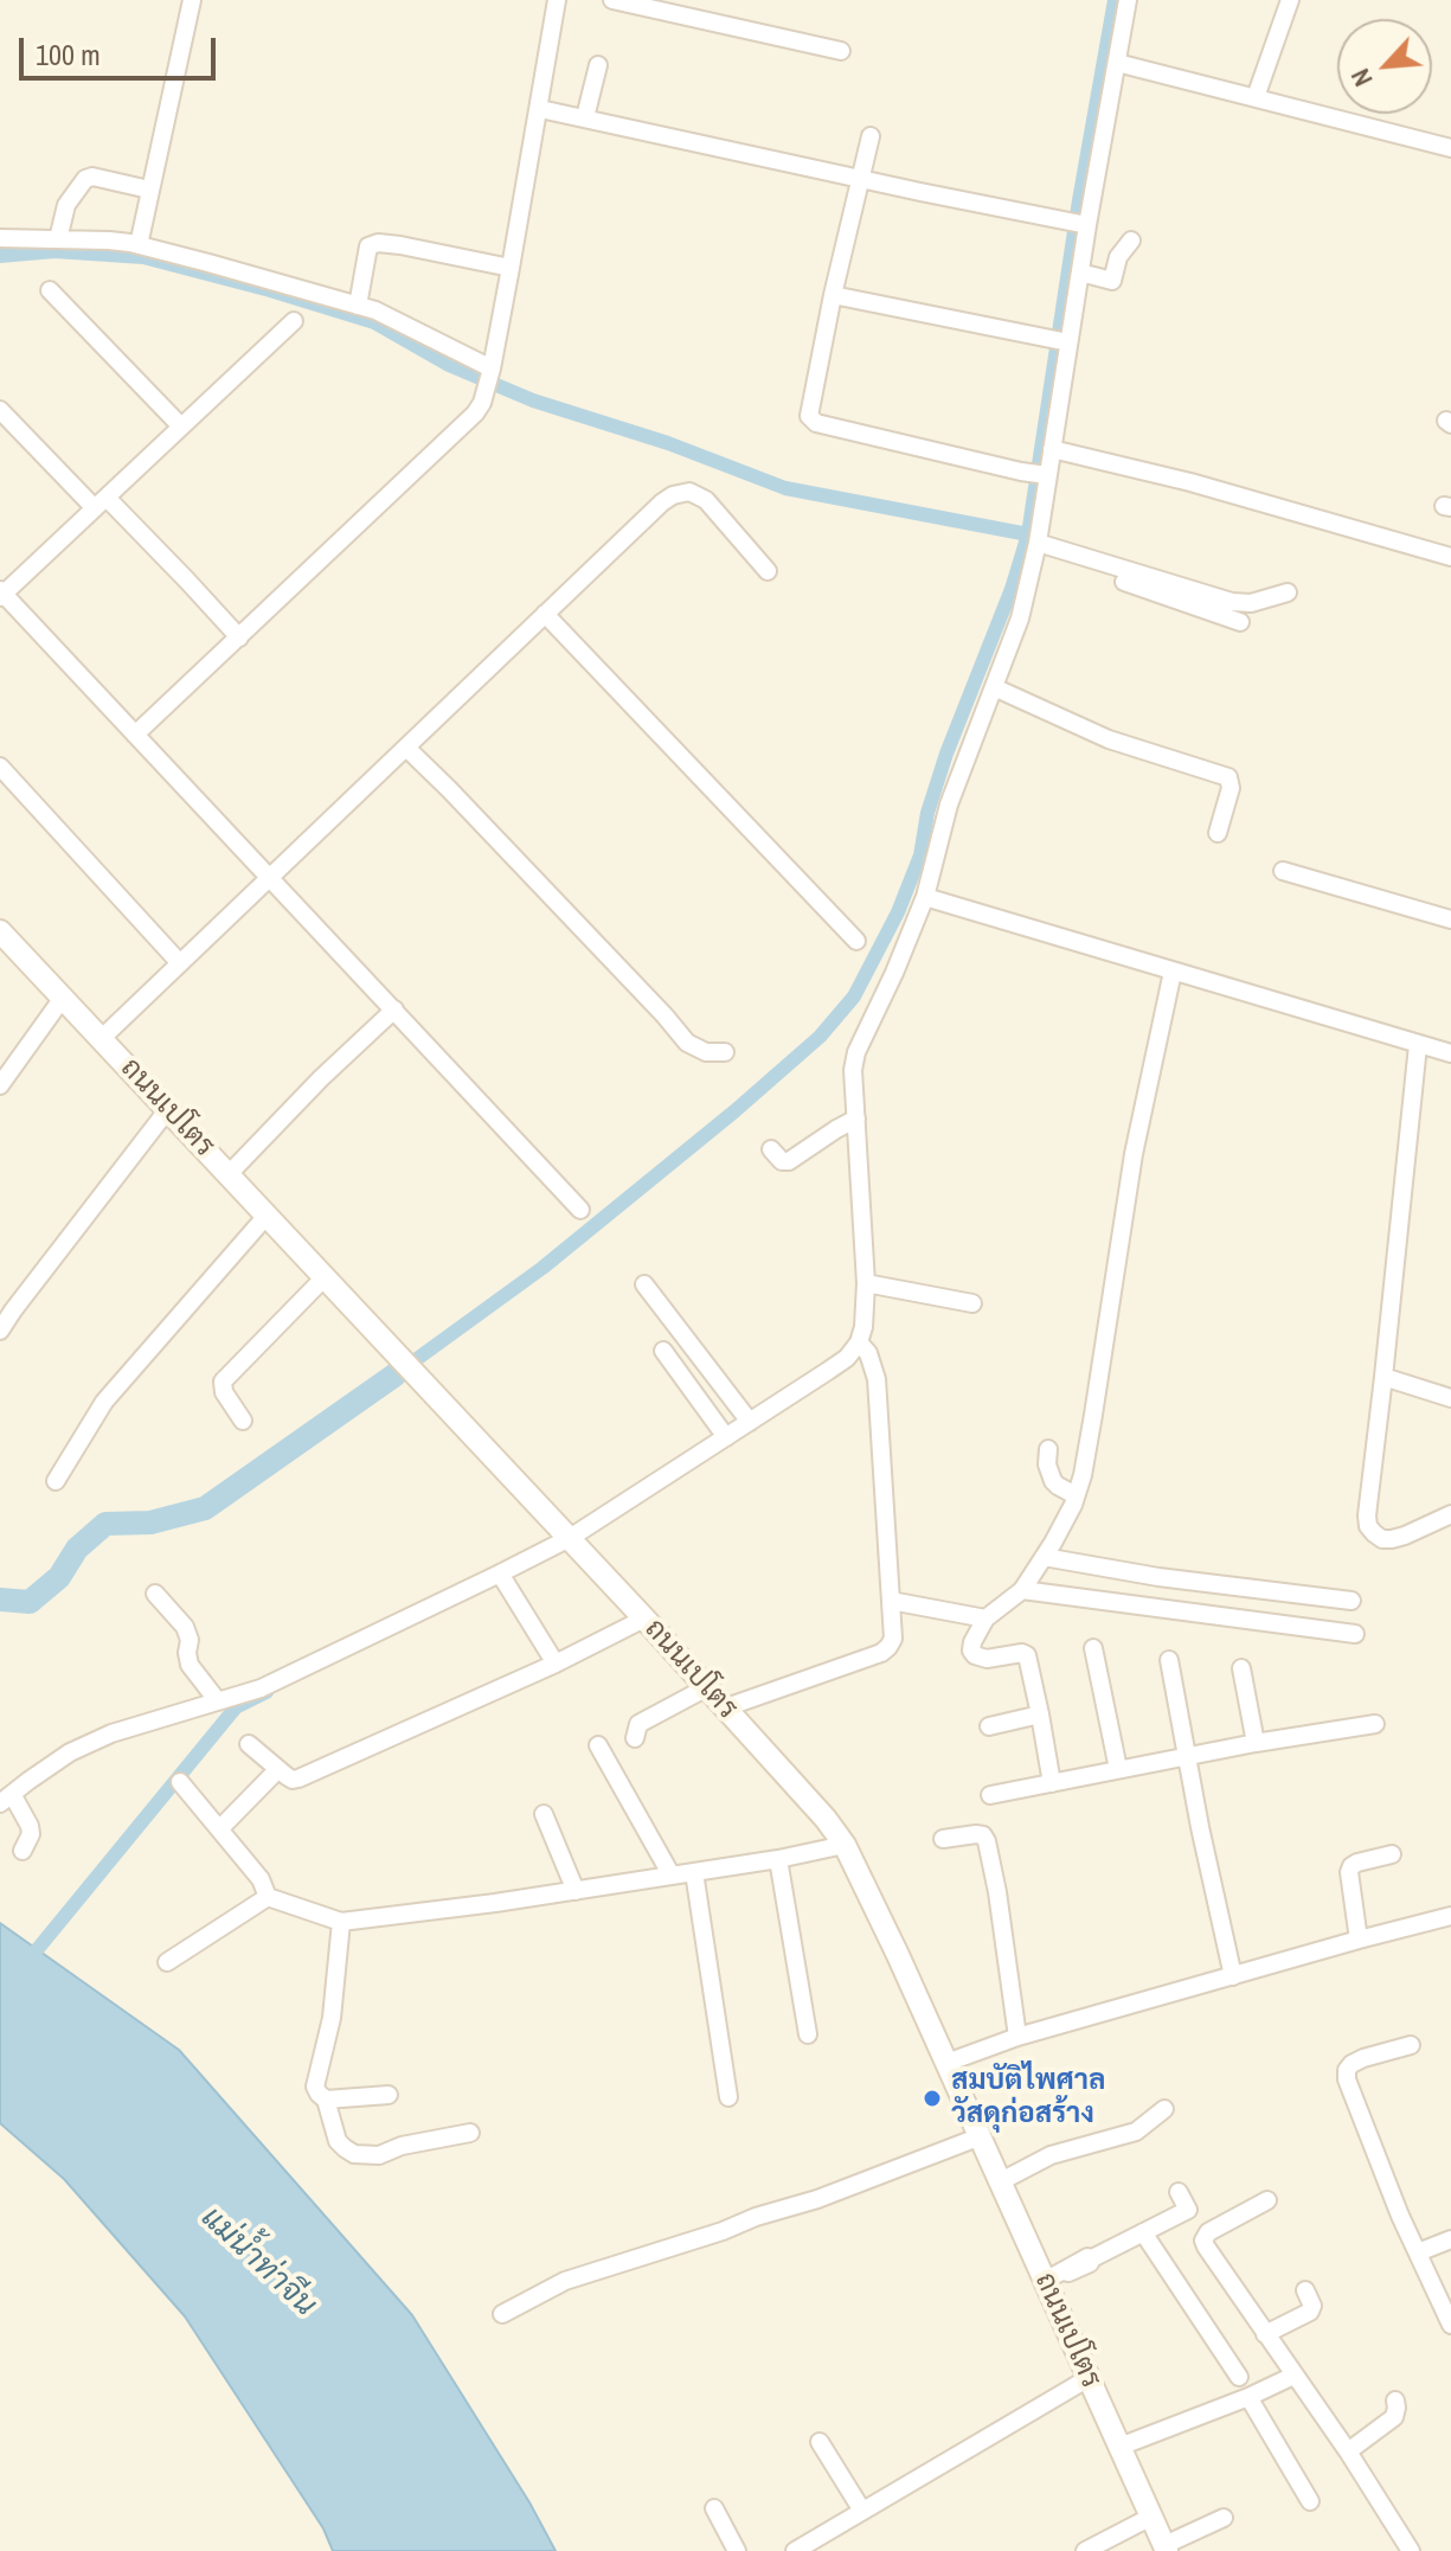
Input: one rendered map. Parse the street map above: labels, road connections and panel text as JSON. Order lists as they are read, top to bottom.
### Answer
{
  "streets": {
    "street": ["ถนนเปโตร"]
  },
  "water": ["แม่น้ำท่าจีน"],
  "places": ["สมบัติไพศาล วัสดุก่อสร้าง"],
  "scale_bar": "100 m",
  "north": "bottom left"
}
